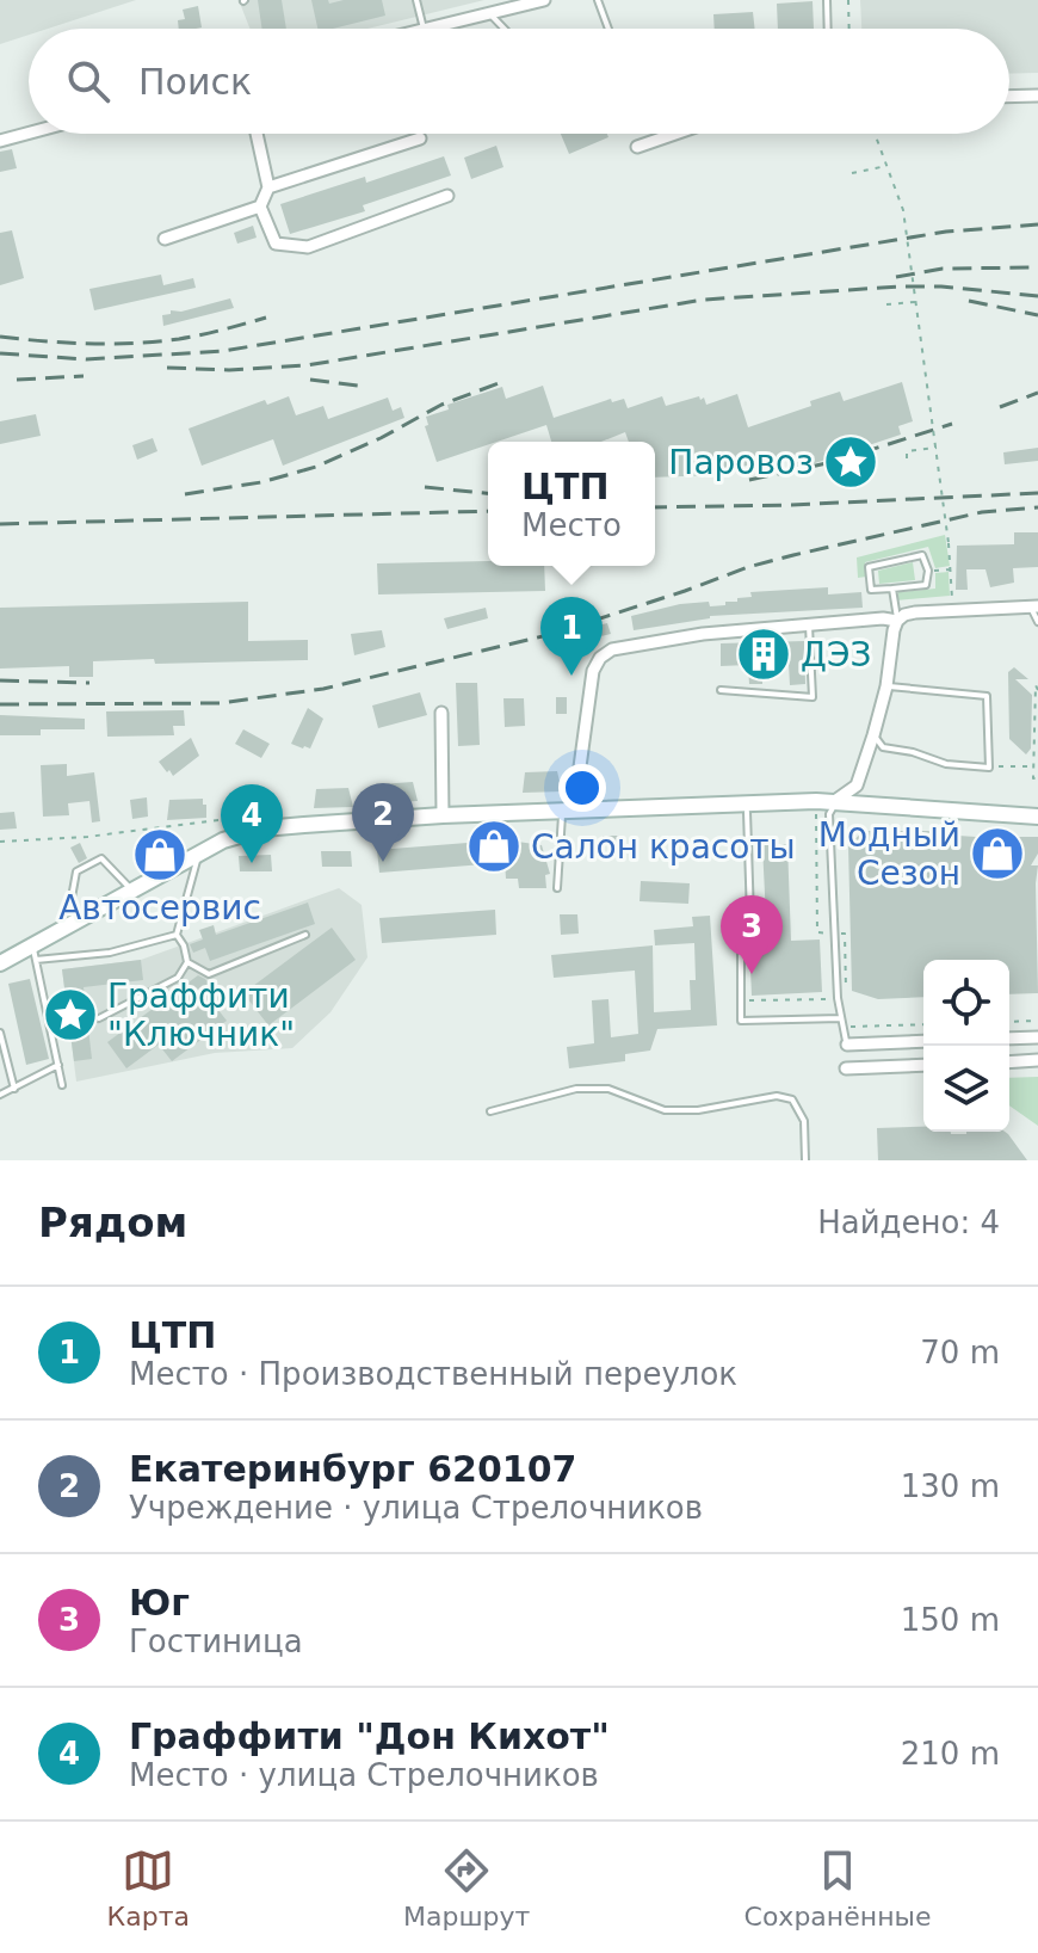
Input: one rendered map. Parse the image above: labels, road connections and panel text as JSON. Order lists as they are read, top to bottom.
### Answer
{
  "places": {
    "place": ["Паровоз", "Граффити \"Ключник\""],
    "building": ["ДЭЗ"],
    "shop": ["Салон красоты", "Модный Сезон", "Автосервис"]
  },
  "page": {
    "search": "Поиск",
    "popup": ["ЦТП", "Место"],
    "pins": [
      "1",
      "2",
      "4",
      "3"
    ],
    "heading": ["Рядом", "Найдено: 4"],
    "list": [
      {
        "mark": "1",
        "name": "ЦТП",
        "note": "Место · Производственный переулок",
        "value": "70 m"
      },
      {
        "mark": "2",
        "name": "Екатеринбург 620107",
        "note": "Учреждение · улица Стрелочников",
        "value": "130 m"
      },
      {
        "mark": "3",
        "name": "Юг",
        "note": "Гостиница",
        "value": "150 m"
      },
      {
        "mark": "4",
        "name": "Граффити \"Дон Кихот\"",
        "note": "Место · улица Стрелочников",
        "value": "210 m"
      }
    ],
    "nav": ["Карта", "Маршрут", "Сохранённые"]
  }
}
